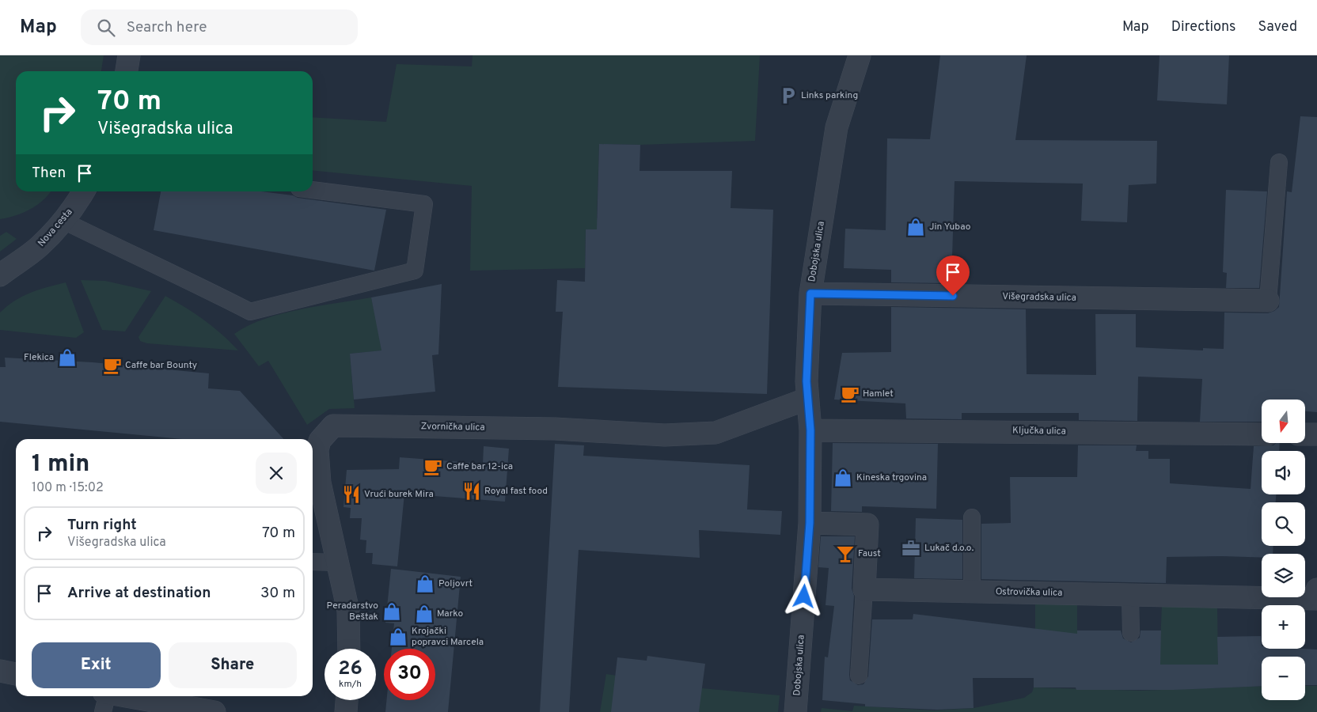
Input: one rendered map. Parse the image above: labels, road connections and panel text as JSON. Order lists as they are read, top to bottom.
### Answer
{
  "streets": {
    "street": [
      "Nova cesta",
      "Dobojska ulica",
      "Višegradska ulica",
      "Zvornička ulica",
      "Ključka ulica",
      "Ostrovička ulica"
    ]
  },
  "crossings": [
    ["Dobojska ulica", "Višegradska ulica"],
    ["Dobojska ulica", "Zvornička ulica"],
    ["Dobojska ulica", "Ključka ulica"]
  ],
  "places": {
    "parking": ["Links parking"],
    "shop": [
      "Jin Yubao",
      "Flekica",
      "Kineska trgovina",
      "Poljovrt",
      "Peradarstvo Beštak",
      "Marko",
      "Krojački popravci Marcela"
    ],
    "cafe": ["Caffe bar Bounty", "Hamlet", "Caffe bar 12-ica"],
    "restaurant": ["Royal fast food", "Vrući burek Mira"],
    "office": ["Lukač d.o.o."],
    "bar": ["Faust"]
  },
  "north": "bottom",
  "page": {
    "header": "Map",
    "search": "Search here",
    "nav": ["Map", "Directions", "Saved"],
    "turn": ["70 m", "Višegradska ulica"],
    "then": "Then",
    "map_buttons": ["+", "−"],
    "heading": ["1 min", "100 m · 15:02"],
    "list": [
      {
        "name": "Turn right",
        "note": "Višegradska ulica",
        "value": "70 m"
      },
      {
        "name": "Arrive at destination",
        "value": "30 m"
      }
    ],
    "buttons": ["Exit", "Share"],
    "speed": "26 km/h",
    "limit": "30"
  }
}
